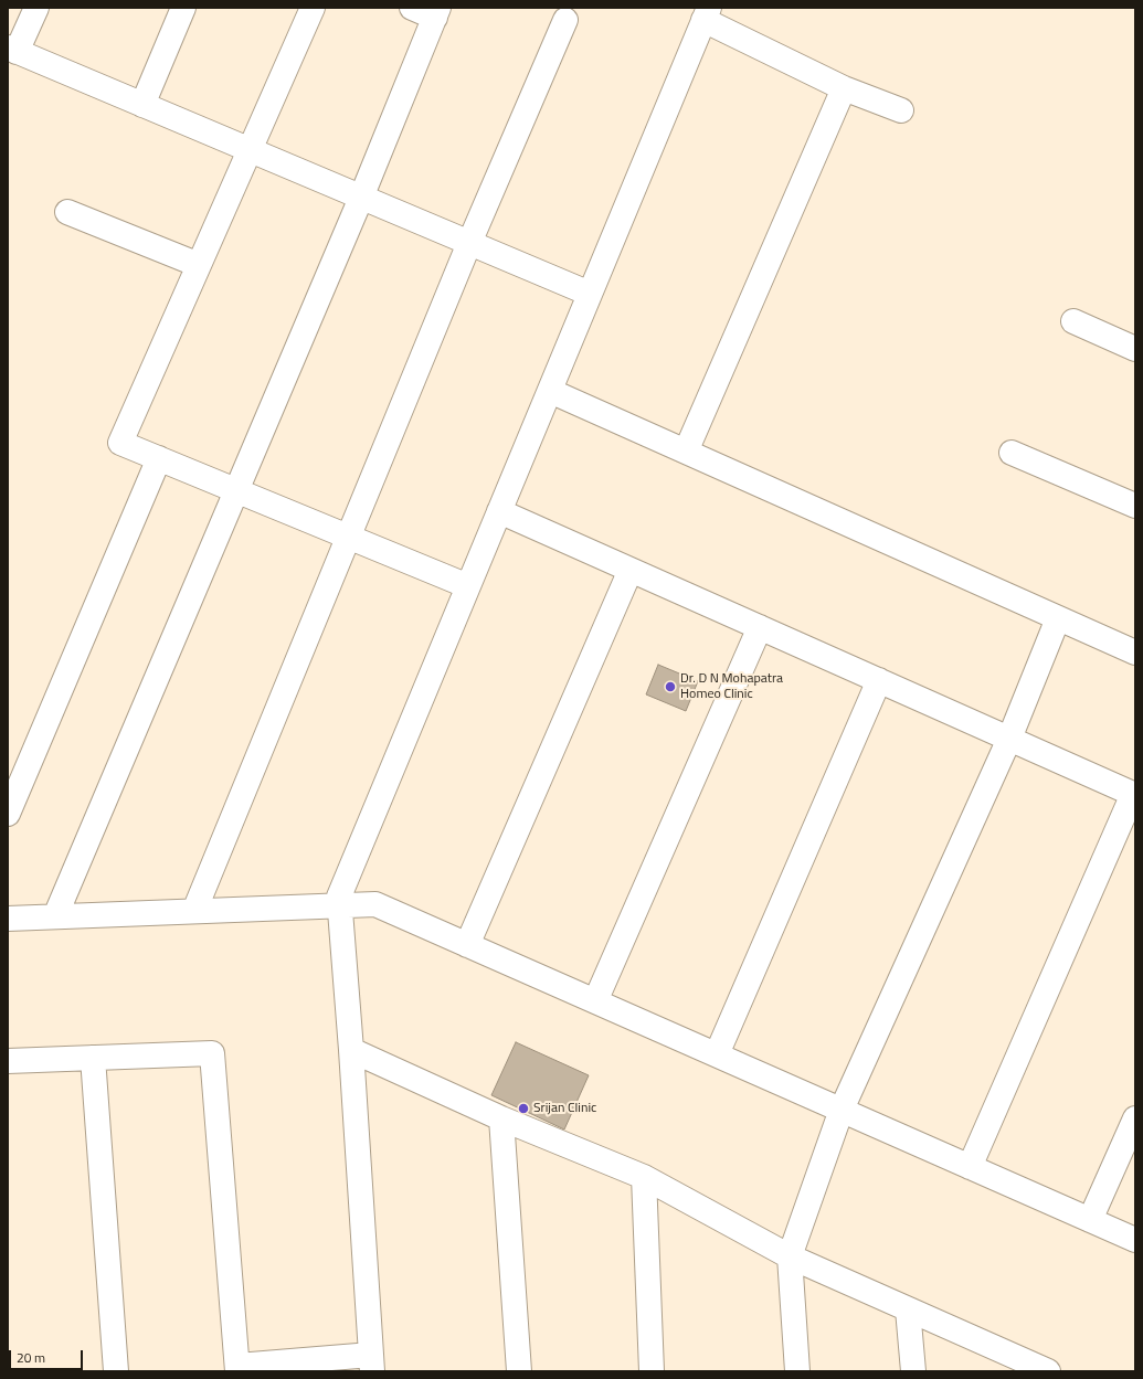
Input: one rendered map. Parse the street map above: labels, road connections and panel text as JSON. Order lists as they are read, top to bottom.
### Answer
{
  "places": ["Dr. D N Mohapatra Homeo Clinic", "Srijan Clinic"],
  "scale_bar": "20 m"
}
